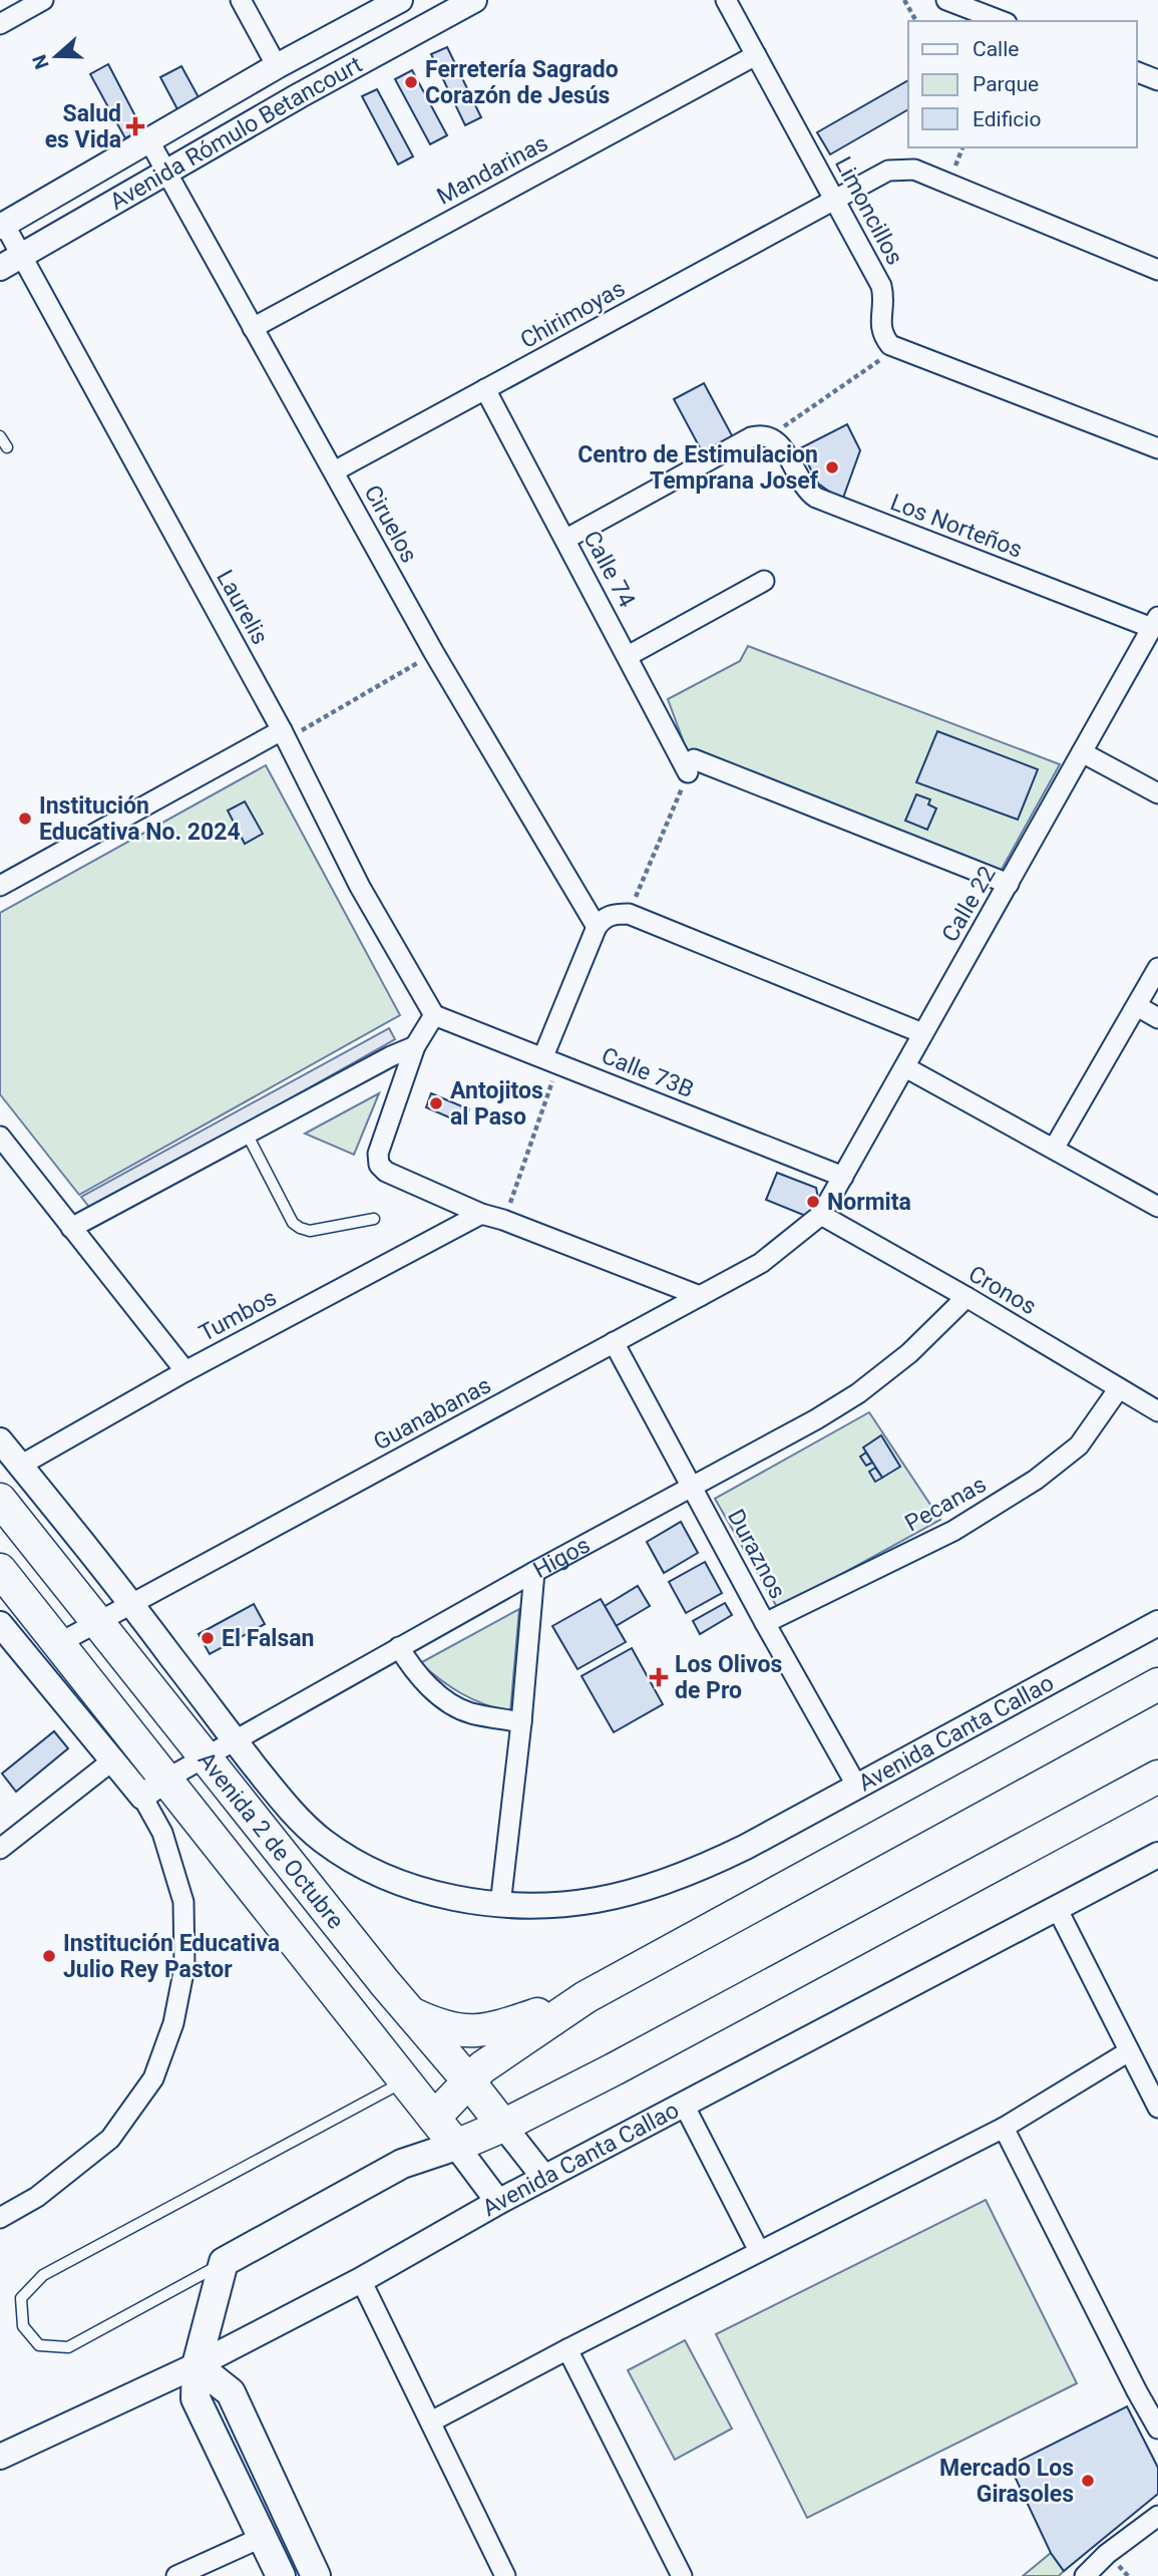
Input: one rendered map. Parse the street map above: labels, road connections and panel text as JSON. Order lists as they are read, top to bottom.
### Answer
{
  "streets": {
    "main road": ["Avenida 2 de Octubre"],
    "street": [
      "Avenida Rómulo Betancourt",
      "Mandarinas",
      "Limoncillos",
      "Chirimoyas",
      "Ciruelos",
      "Los Norteños",
      "Calle 74",
      "Laurelis",
      "Calle 22",
      "Calle 73B",
      "Cronos",
      "Tumbos",
      "Guanabanas",
      "Pecanas",
      "Duraznos",
      "Higos",
      "Avenida Canta Callao"
    ]
  },
  "crossings": [
    ["Avenida Rómulo Betancourt", "Ciruelos"],
    ["Avenida Rómulo Betancourt", "Laurelis"],
    ["Mandarinas", "Limoncillos"],
    ["Mandarinas", "Ciruelos"],
    ["Limoncillos", "Chirimoyas"],
    ["Chirimoyas", "Ciruelos"],
    ["Chirimoyas", "Calle 74"],
    ["Los Norteños", "Calle 22"],
    ["Laurelis", "Calle 73B"],
    ["Calle 22", "Calle 73B"],
    ["Calle 22", "Cronos"],
    ["Calle 22", "Guanabanas"],
    ["Cronos", "Guanabanas"],
    ["Cronos", "Pecanas"],
    ["Cronos", "Higos"],
    ["Tumbos", "Avenida 2 de Octubre"],
    ["Guanabanas", "Duraznos"],
    ["Guanabanas", "Avenida 2 de Octubre"],
    ["Pecanas", "Duraznos"],
    ["Duraznos", "Higos"],
    ["Duraznos", "Avenida Canta Callao"],
    ["Higos", "Avenida Canta Callao"],
    ["Higos", "Avenida 2 de Octubre"],
    ["Avenida Canta Callao", "Avenida 2 de Octubre"]
  ],
  "places": {
    "other": [
      "Ferretería Sagrado Corazón de Jesús",
      "Centro de Estimulacion Temprana Josef",
      "Institución Educativa No. 2024",
      "Antojitos al Paso",
      "Normita",
      "El Falsan",
      "Institución Educativa Julio Rey Pastor",
      "Mercado Los Girasoles"
    ],
    "health": ["Salud es Vida", "Los Olivos de Pro"]
  },
  "legend": ["Calle", "Parque", "Edificio"],
  "north": "left"
}
